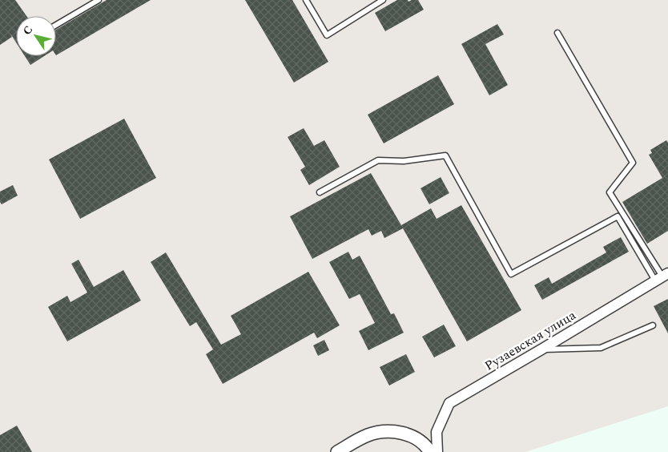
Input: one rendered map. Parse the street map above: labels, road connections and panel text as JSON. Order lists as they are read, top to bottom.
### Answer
{
  "streets": {
    "street": ["Рузаевская улица"]
  },
  "north": "top left"
}
